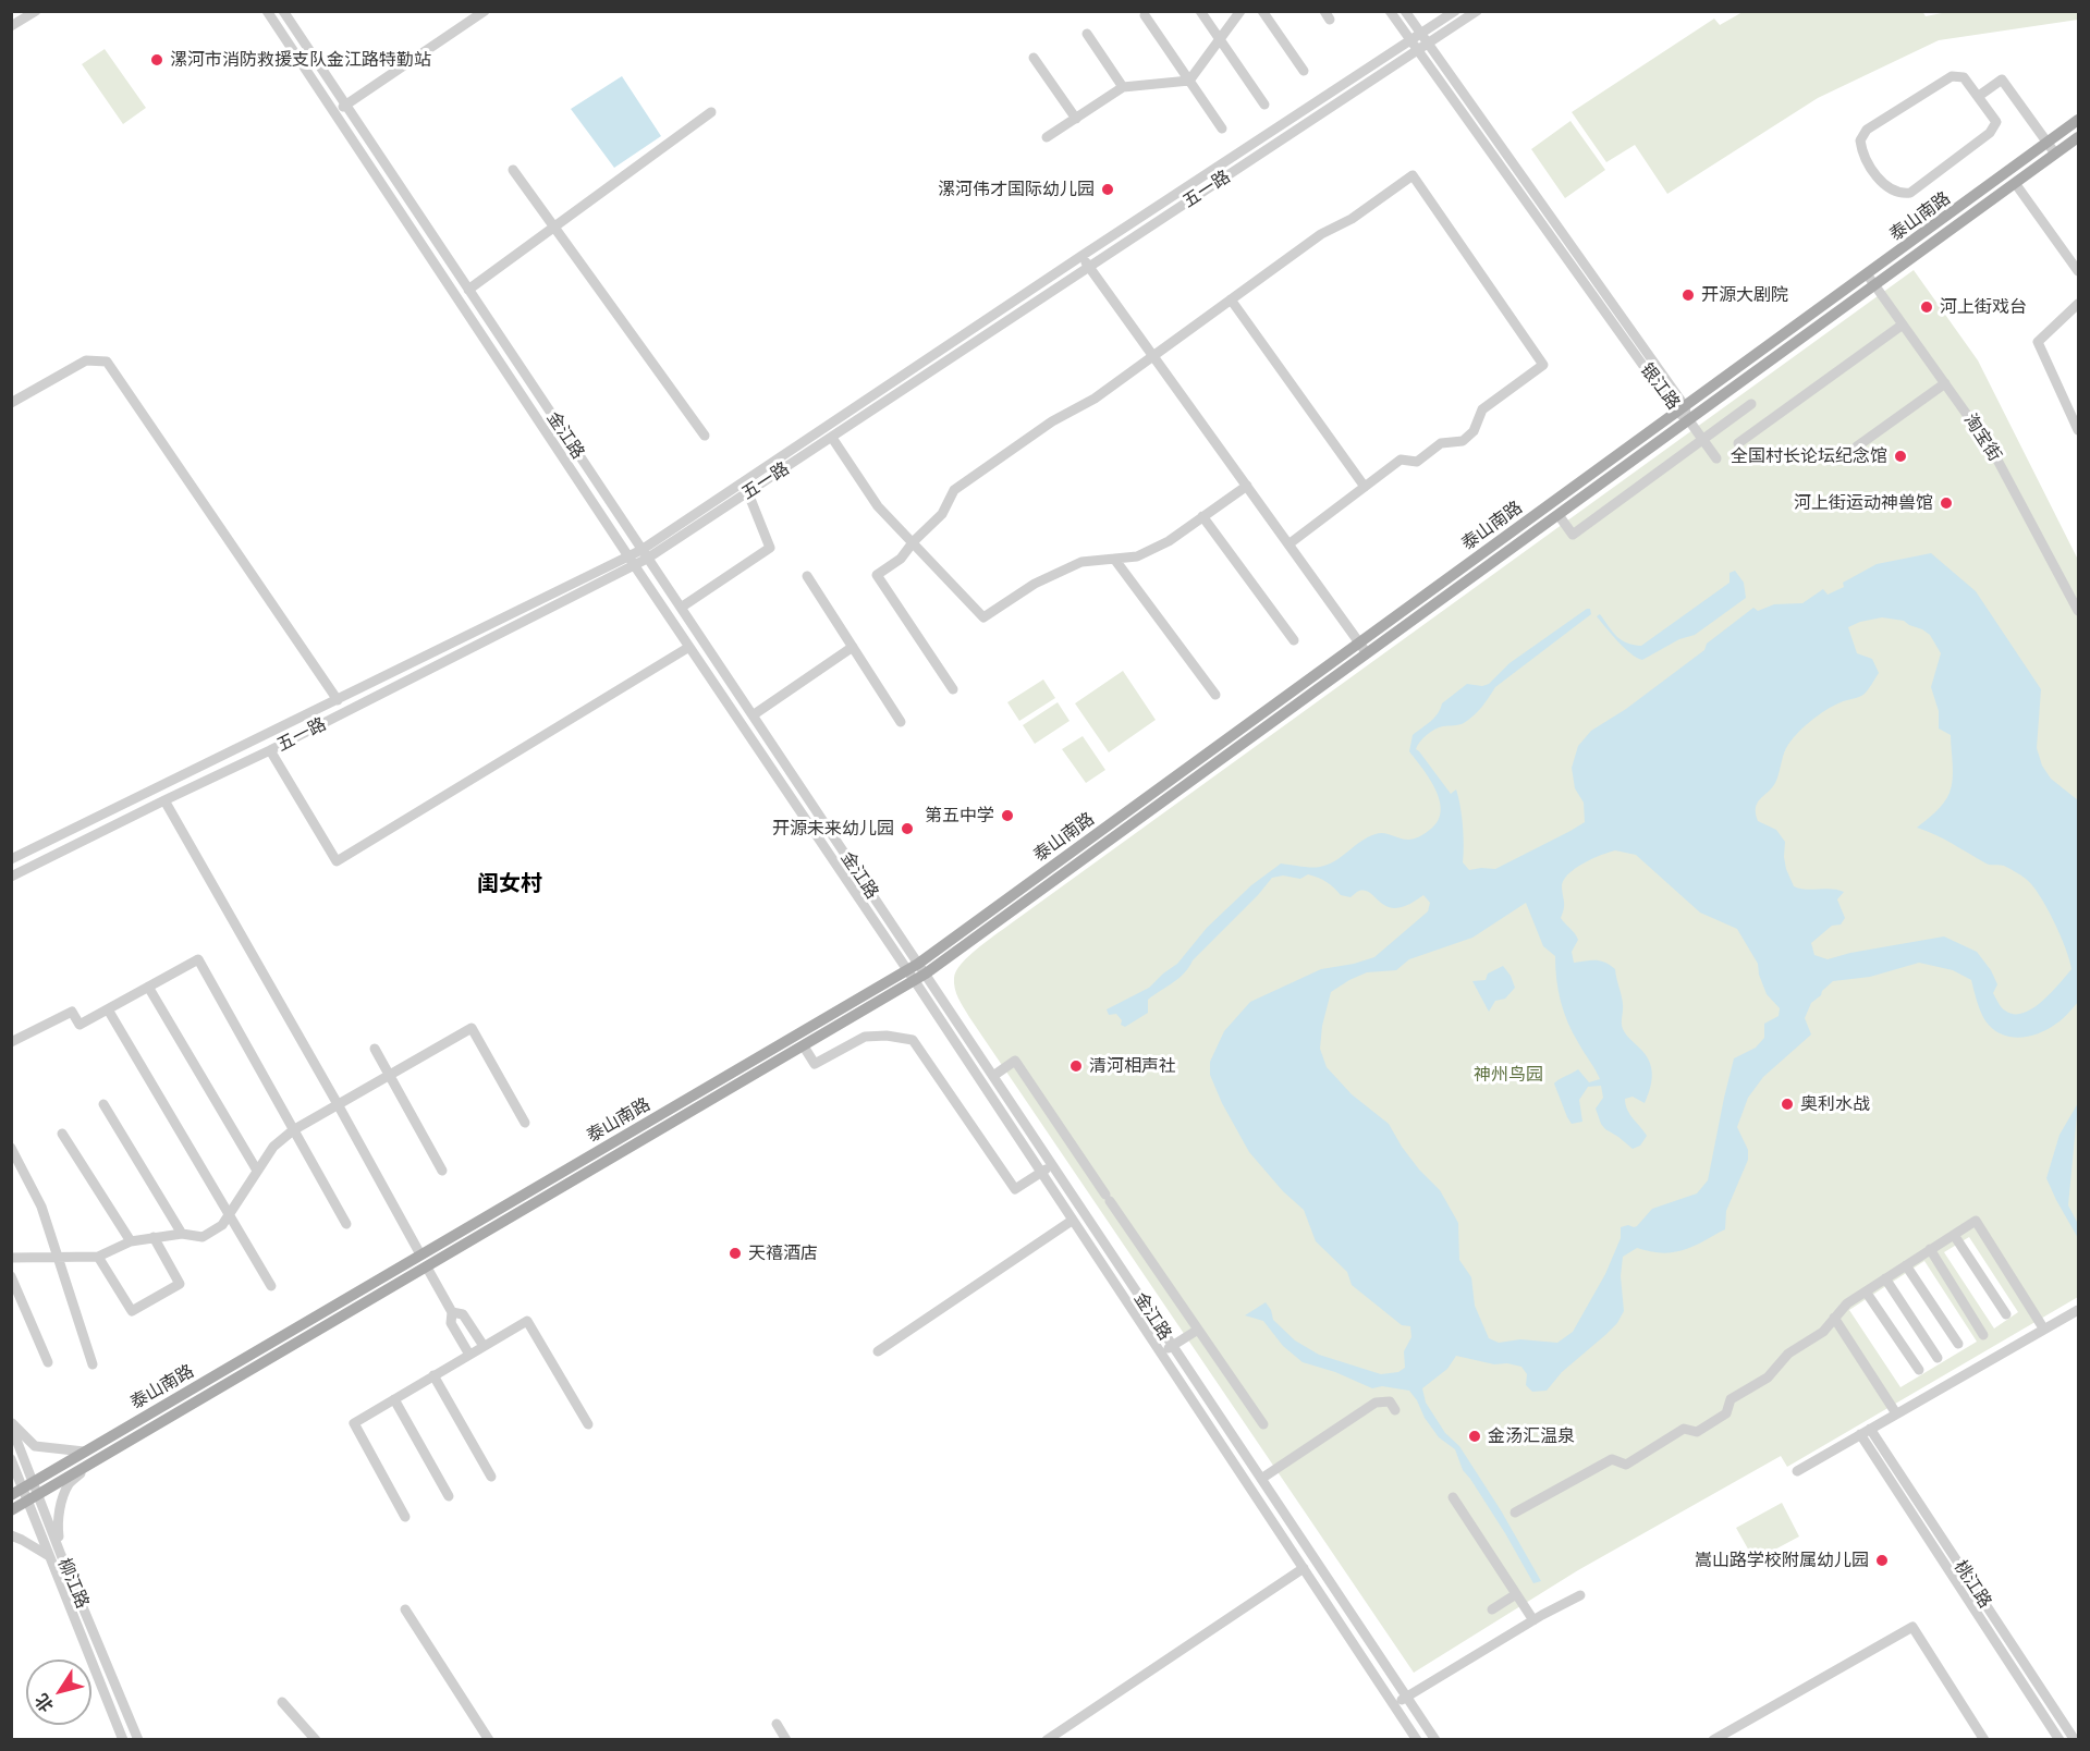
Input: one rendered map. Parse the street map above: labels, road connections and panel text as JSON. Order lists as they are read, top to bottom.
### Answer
{
  "streets": {
    "main road": ["泰山南路"],
    "street": [
      "五一路",
      "银江路",
      "金江路",
      "淘宝街",
      "柳江路",
      "桃江路"
    ]
  },
  "crossings": [
    ["五一路", "银江路"],
    ["五一路", "金江路"],
    ["泰山南路", "银江路"],
    ["泰山南路", "金江路"],
    ["泰山南路", "淘宝街"],
    ["泰山南路", "柳江路"]
  ],
  "districts": ["闺女村"],
  "parks": ["神州鸟园"],
  "places": [
    "漯河市消防救援支队金江路特勤站",
    "漯河伟才国际幼儿园",
    "开源大剧院",
    "河上街戏台",
    "全国村长论坛纪念馆",
    "河上街运动神兽馆",
    "第五中学",
    "开源未来幼儿园",
    "清河相声社",
    "奥利水战",
    "天禧酒店",
    "金汤汇温泉",
    "嵩山路学校附属幼儿园"
  ],
  "north": "bottom left"
}
